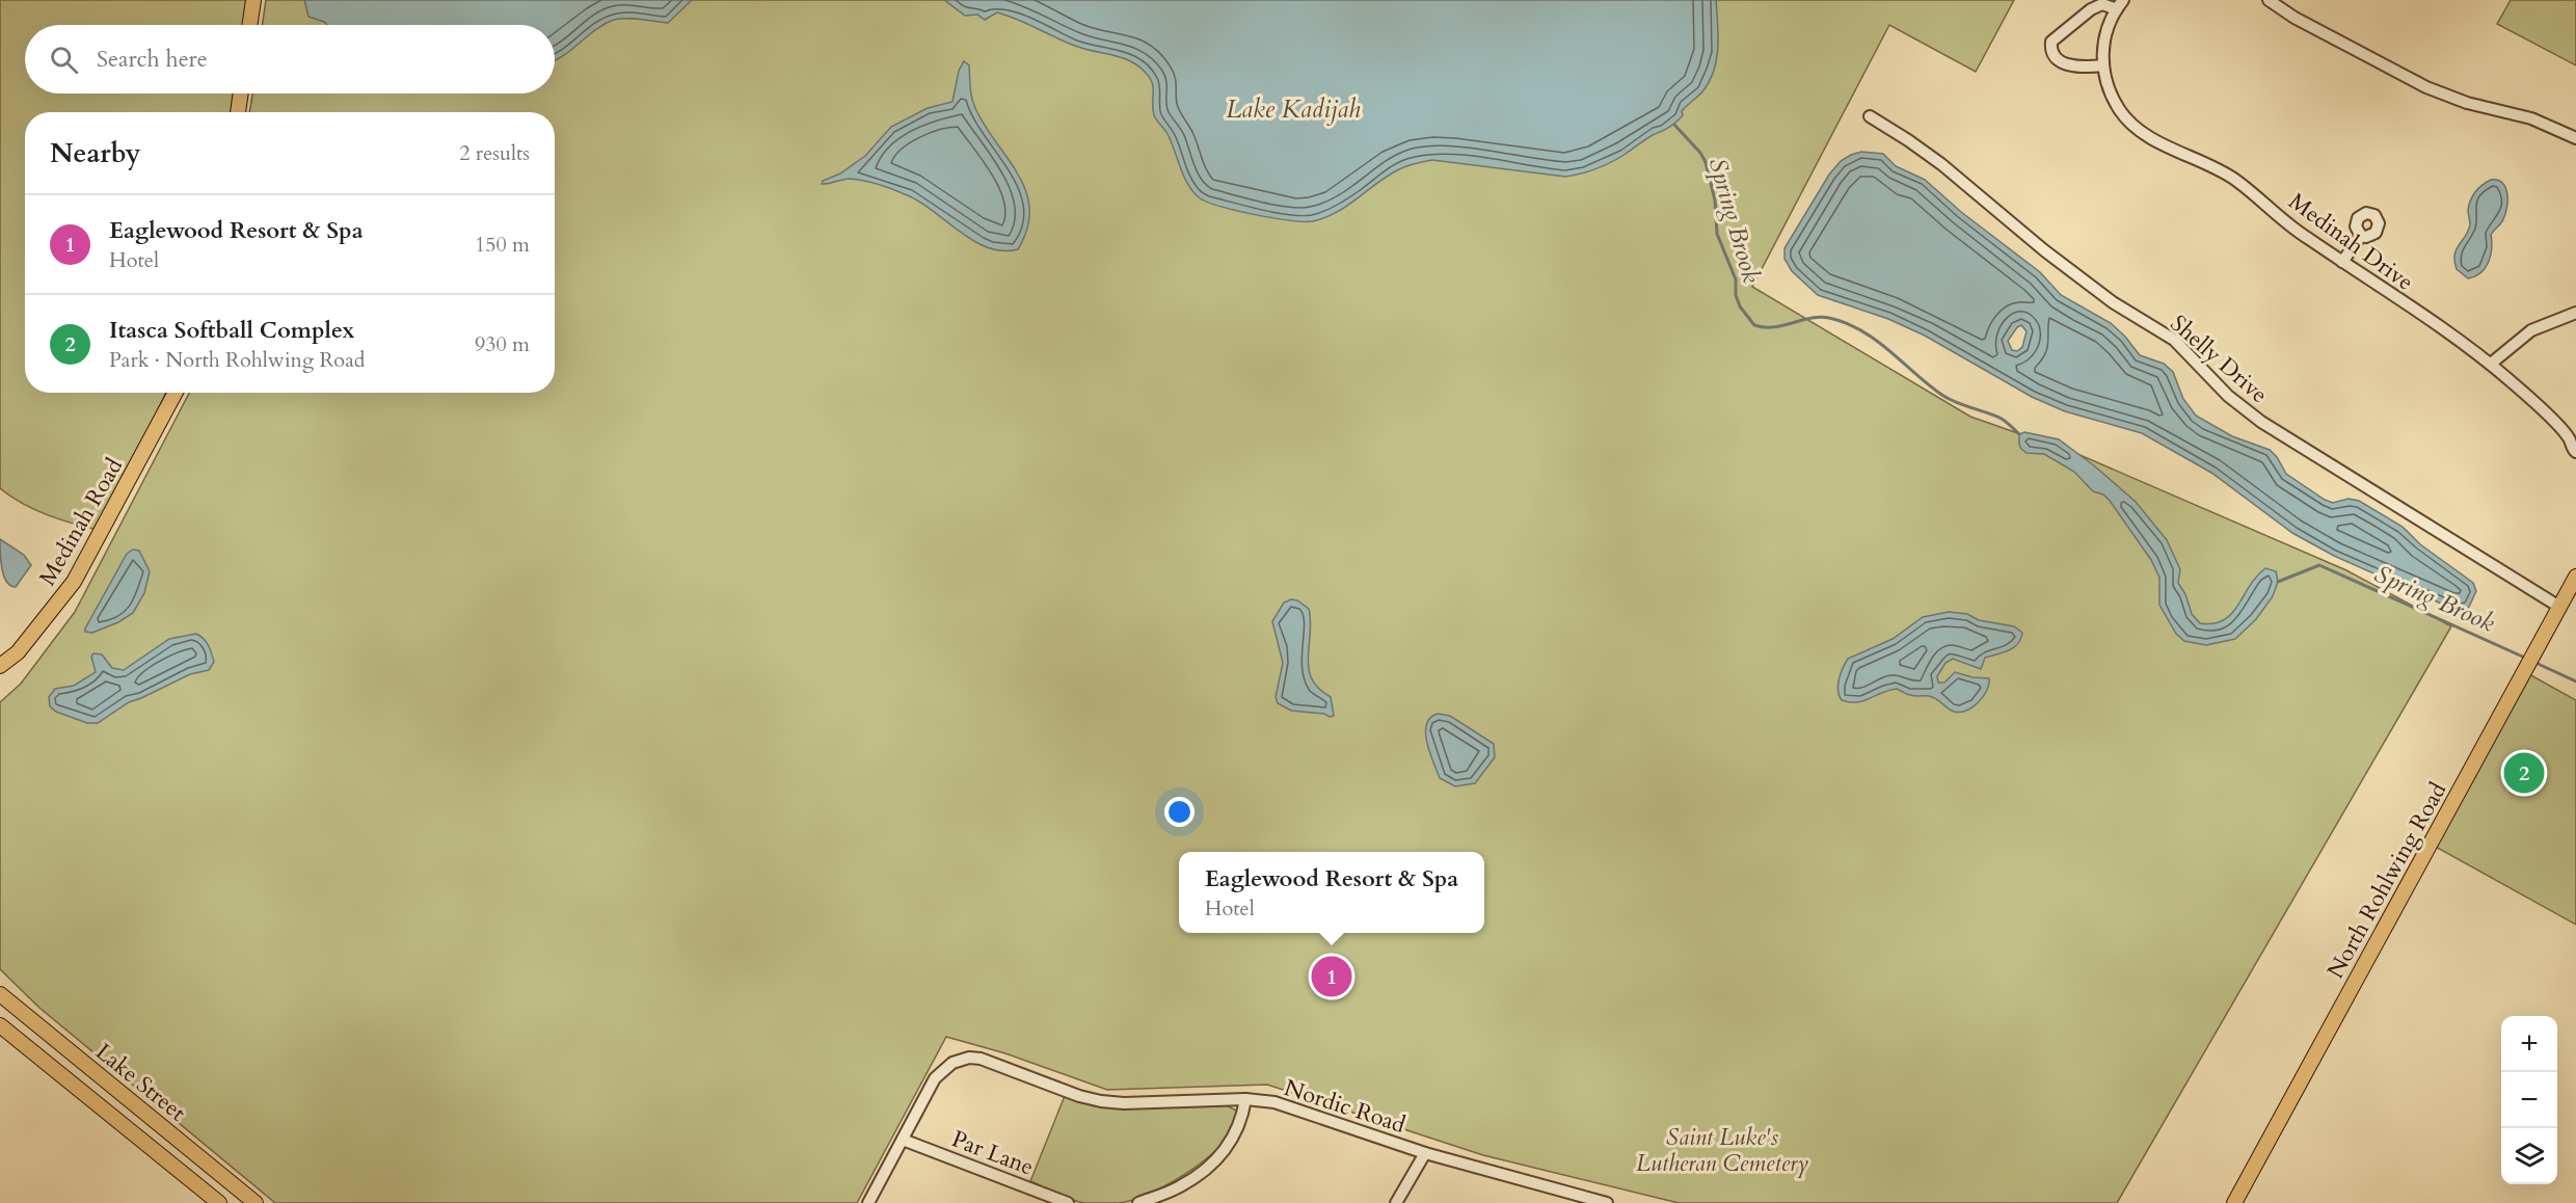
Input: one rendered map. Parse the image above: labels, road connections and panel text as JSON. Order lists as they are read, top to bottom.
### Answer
{
  "streets": {
    "main road": ["Medinah Road", "North Rohlwing Road", "Lake Street"],
    "street": [
      "Medinah Drive",
      "Shelly Drive",
      "Nordic Road",
      "Par Lane"
    ]
  },
  "crossings": [
    ["Shelly Drive", "North Rohlwing Road"],
    ["Nordic Road", "Par Lane"]
  ],
  "water": ["Lake Kadijah", "Spring Brook"],
  "parks": ["Saint Luke's Lutheran Cemetery"],
  "page": {
    "search": "Search here",
    "heading": ["Nearby", "2 results"],
    "list": [
      {
        "mark": "1",
        "name": "Eaglewood Resort & Spa",
        "note": "Hotel",
        "value": "150 m"
      },
      {
        "mark": "2",
        "name": "Itasca Softball Complex",
        "note": "Park · North Rohlwing Road",
        "value": "930 m"
      }
    ],
    "pins": ["2", "1"],
    "popup": ["Eaglewood Resort & Spa", "Hotel"],
    "map_buttons": ["+", "−"]
  }
}
